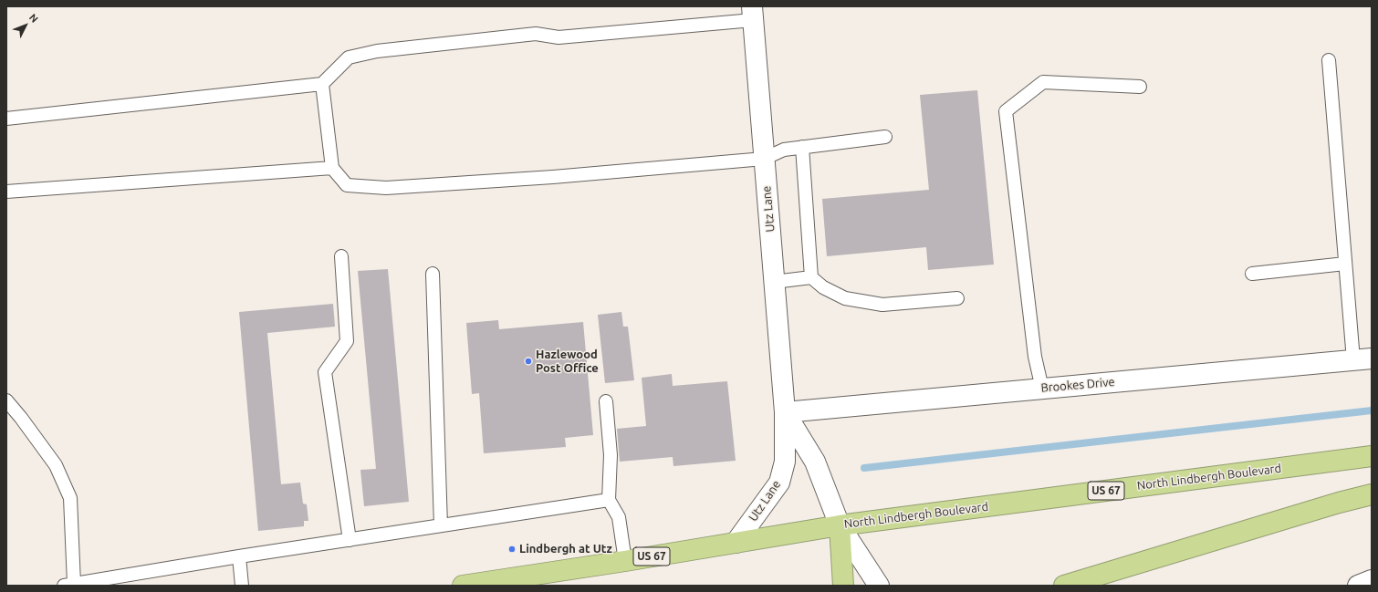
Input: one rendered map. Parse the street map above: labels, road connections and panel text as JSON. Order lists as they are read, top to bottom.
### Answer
{
  "streets": {
    "highway": ["North Lindbergh Boulevard", "US 67"],
    "street": ["Utz Lane", "Brookes Drive"]
  },
  "crossings": [
    ["Utz Lane", "Brookes Drive"],
    ["Utz Lane", "North Lindbergh Boulevard"]
  ],
  "places": ["Hazlewood Post Office", "Lindbergh at Utz"],
  "north": "top right"
}
